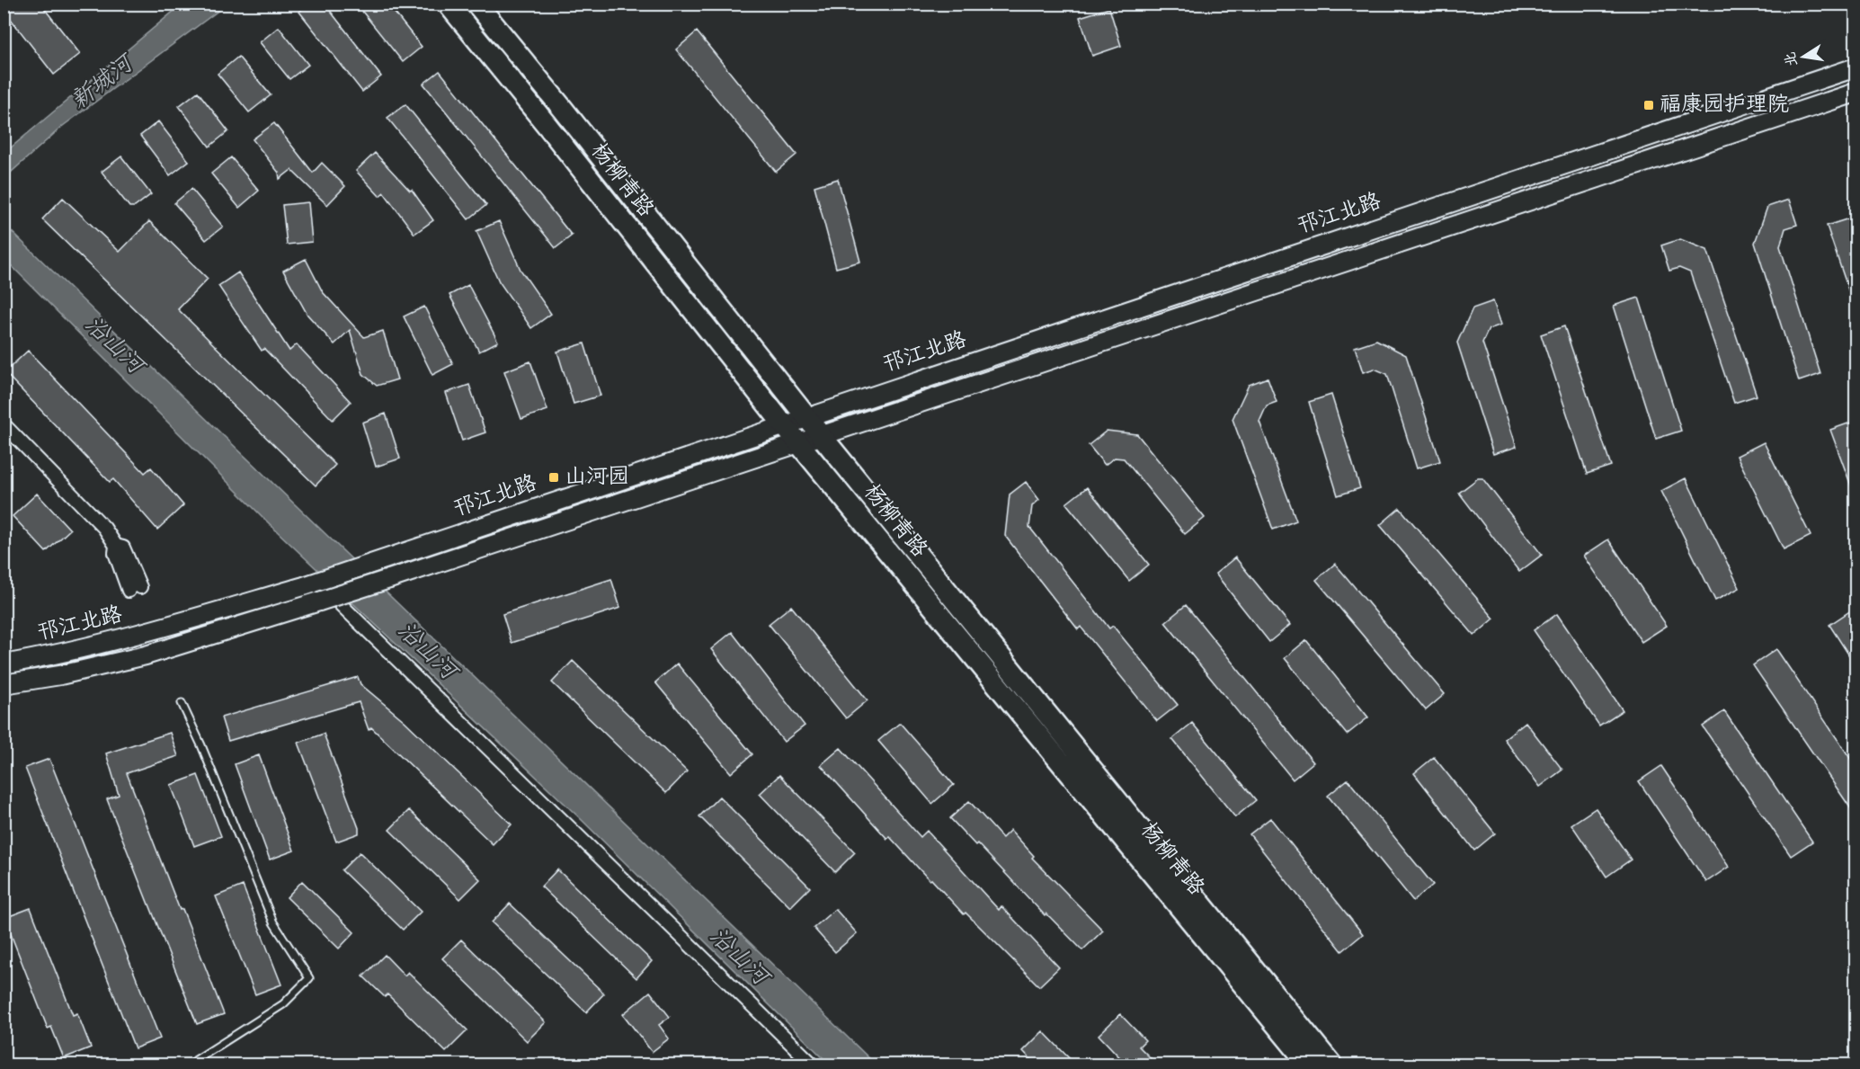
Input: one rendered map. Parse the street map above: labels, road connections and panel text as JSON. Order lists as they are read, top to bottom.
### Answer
{
  "streets": {
    "main road": ["杨柳青路", "邗江北路"]
  },
  "crossings": [
    ["杨柳青路", "邗江北路"]
  ],
  "water": ["新城河", "沿山河"],
  "places": {
    "transit": ["福康园护理院", "山河园"]
  },
  "north": "left"
}
